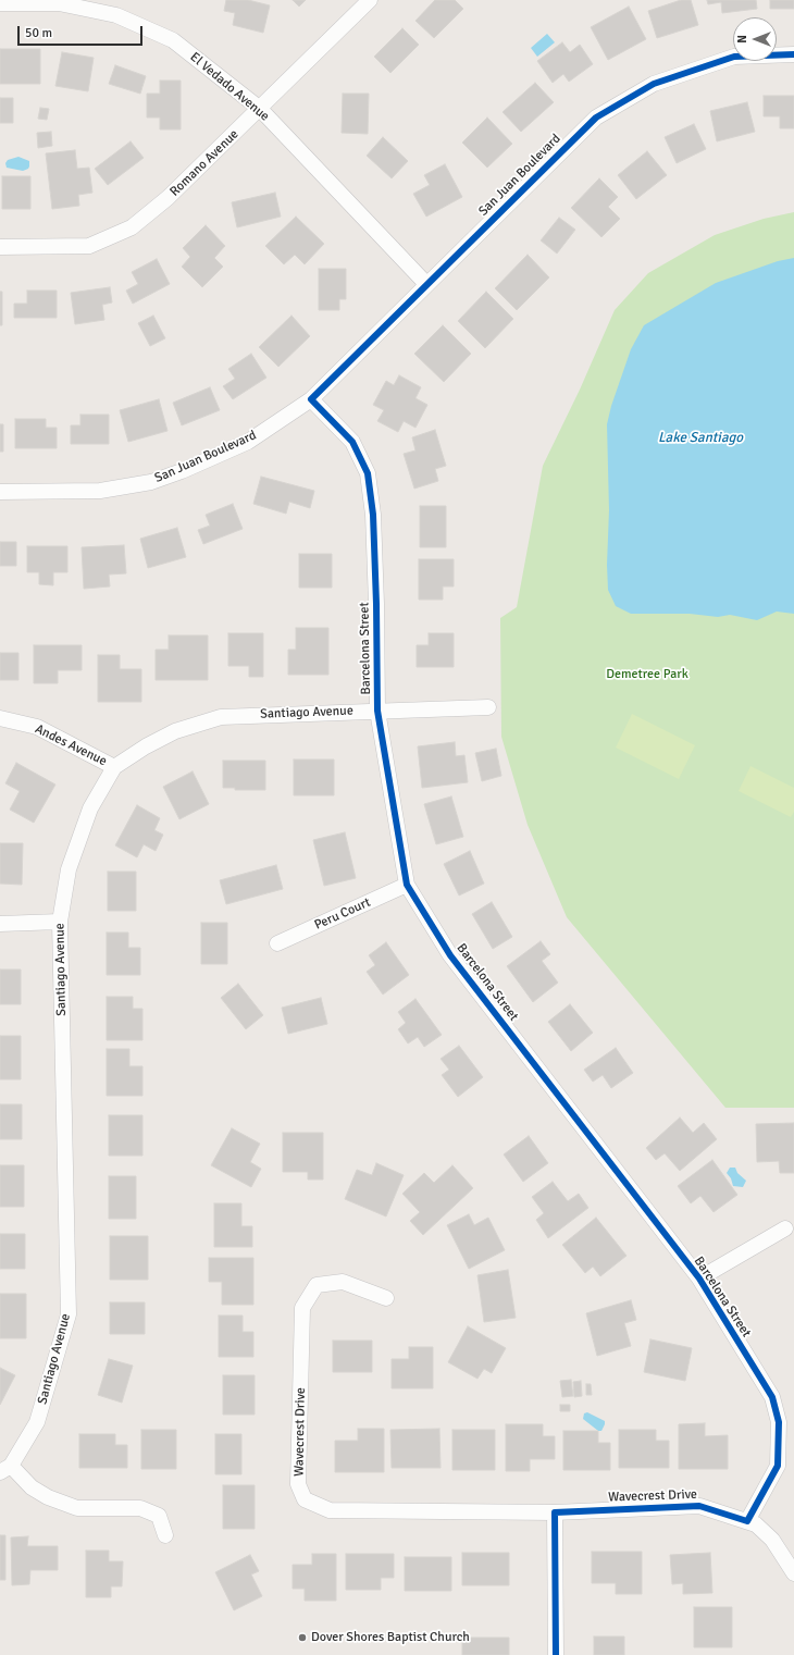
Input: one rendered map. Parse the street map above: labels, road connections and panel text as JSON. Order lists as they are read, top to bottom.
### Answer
{
  "streets": {
    "street": [
      "El Vedado Avenue",
      "Romano Avenue",
      "San Juan Boulevard",
      "Barcelona Street",
      "Santiago Avenue",
      "Andes Avenue",
      "Peru Court",
      "Wavecrest Drive"
    ]
  },
  "crossings": [
    ["El Vedado Avenue", "Romano Avenue"],
    ["El Vedado Avenue", "San Juan Boulevard"],
    ["San Juan Boulevard", "Barcelona Street"],
    ["Barcelona Street", "Santiago Avenue"],
    ["Barcelona Street", "Peru Court"],
    ["Barcelona Street", "Wavecrest Drive"],
    ["Santiago Avenue", "Andes Avenue"]
  ],
  "water": ["Lake Santiago"],
  "parks": ["Demetree Park"],
  "places": ["Dover Shores Baptist Church"],
  "scale_bar": "50 m",
  "north": "left"
}
